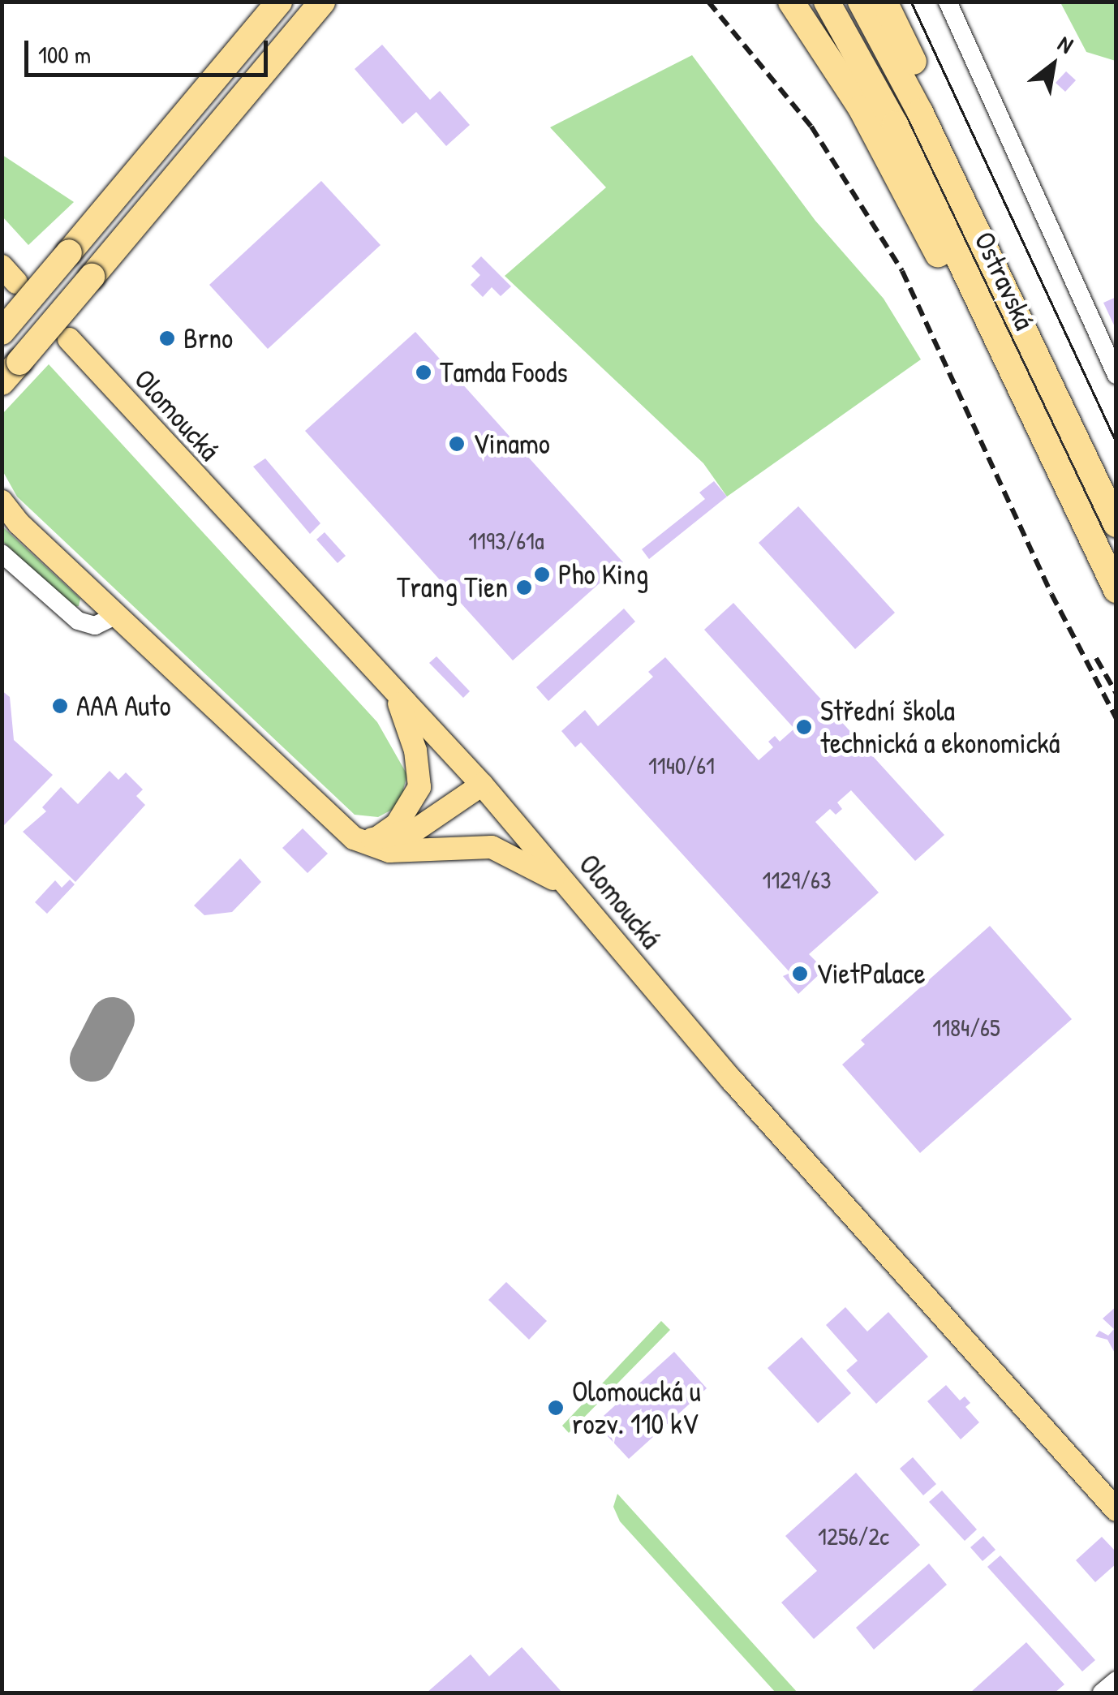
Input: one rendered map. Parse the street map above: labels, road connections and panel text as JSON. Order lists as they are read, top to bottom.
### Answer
{
  "streets": {
    "highway": ["Ostravská"],
    "main road": ["Olomoucká"]
  },
  "places": [
    "Brno",
    "Tamda Foods",
    "Vinamo",
    "Pho King",
    "Trang Tien",
    "AAA Auto",
    "Střední škola technická a ekonomická",
    "VietPalace",
    "Olomoucká u rozv. 110 kV"
  ],
  "house_numbers": [
    "1193/61a",
    "1140/61",
    "1129/63",
    "1184/65",
    "1256/2c"
  ],
  "scale_bar": "100 m",
  "north": "top right"
}
